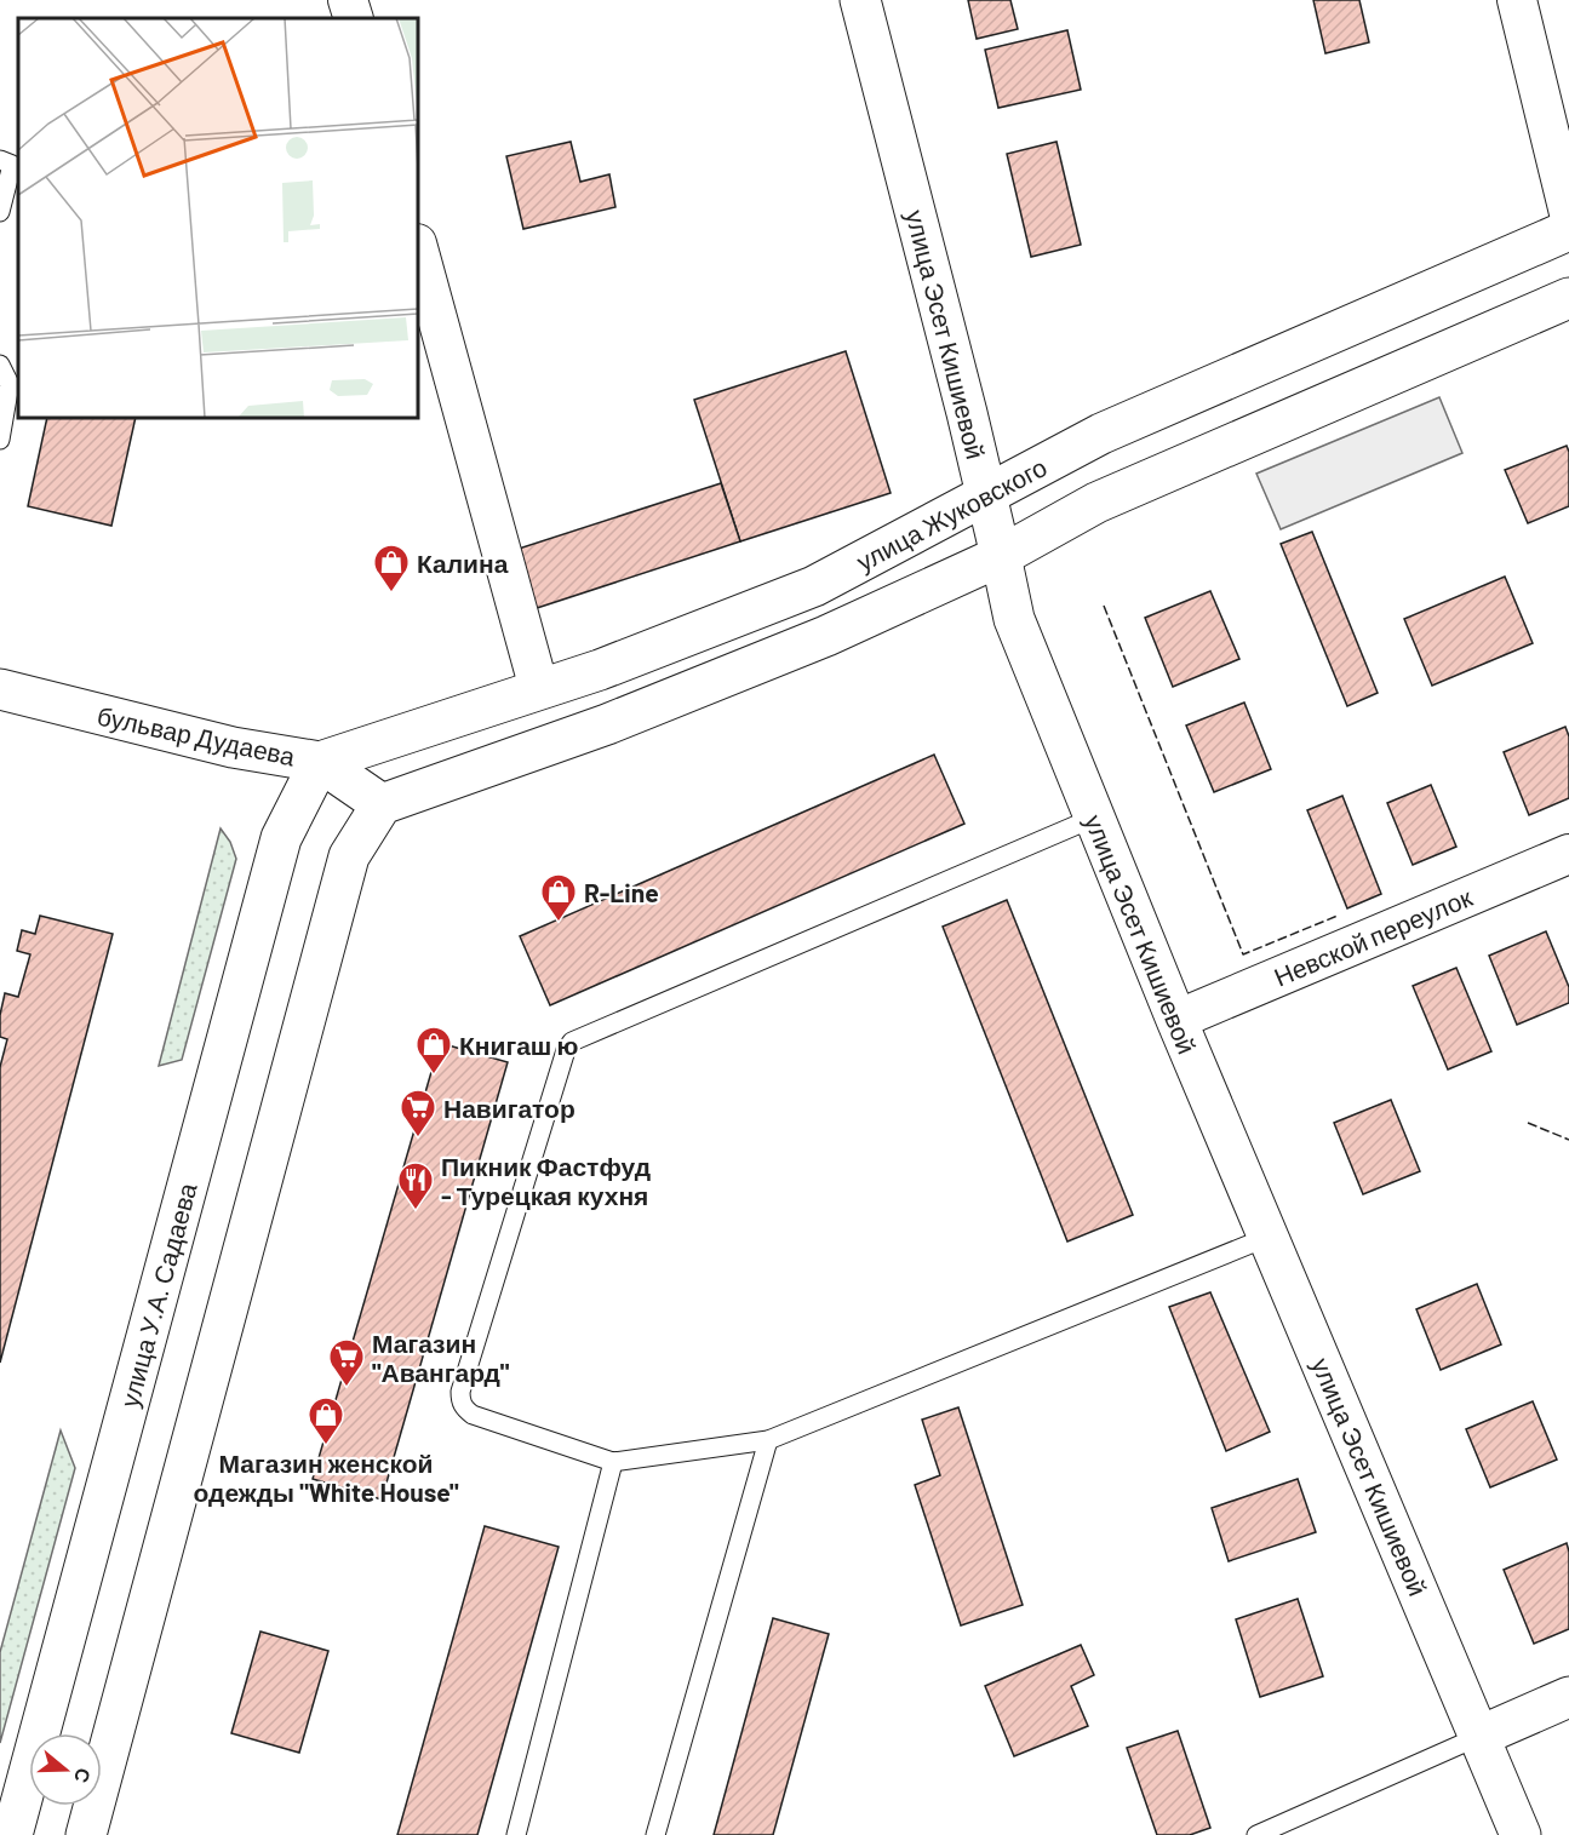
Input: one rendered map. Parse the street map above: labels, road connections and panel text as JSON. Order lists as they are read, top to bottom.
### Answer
{
  "streets": {
    "main road": [
      "улица Эсет Кишиевой",
      "улица Жуковского",
      "бульвар Дудаева",
      "улица У.А. Садаева"
    ],
    "street": ["Невской переулок"]
  },
  "crossings": [
    ["улица Эсет Кишиевой", "улица Жуковского"],
    ["улица Эсет Кишиевой", "Невской переулок"],
    ["улица Жуковского", "бульвар Дудаева"],
    ["улица Жуковского", "улица У.А. Садаева"],
    ["бульвар Дудаева", "улица У.А. Садаева"]
  ],
  "places": {
    "shop": [
      "Калина",
      "R-Line",
      "Книгаш ю",
      "Магазин женской одежды \"White House\""
    ],
    "supermarket": ["Навигатор", "Магазин \"Авангард\""],
    "restaurant": ["Пикник Фастфуд - Турецкая кухня"]
  },
  "north": "right"
}
